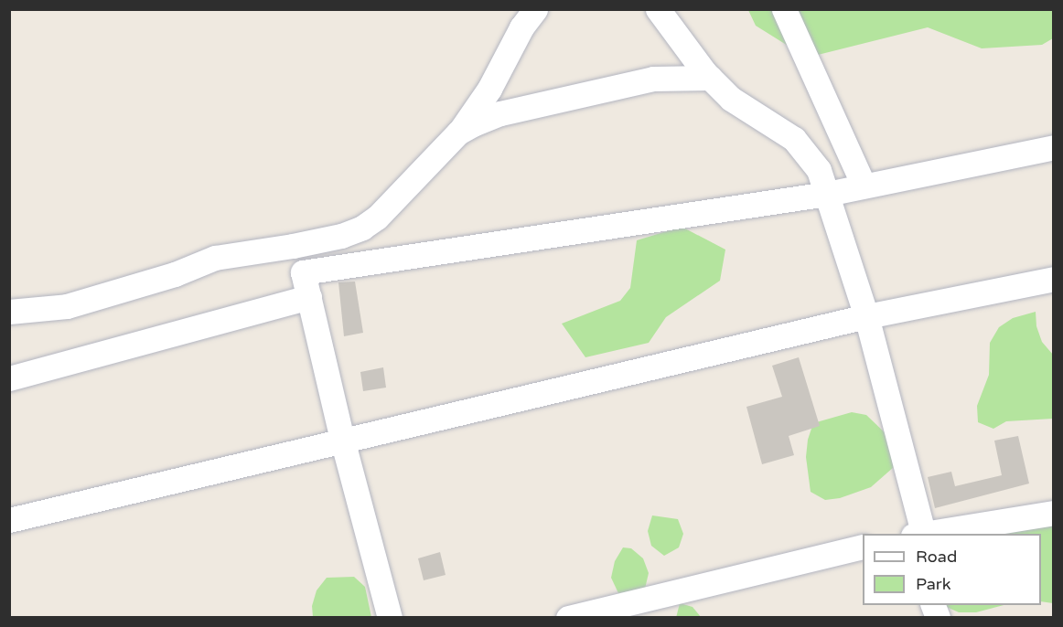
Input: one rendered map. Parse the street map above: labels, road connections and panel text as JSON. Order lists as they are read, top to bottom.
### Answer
{
  "legend": ["Road", "Park"]
}
